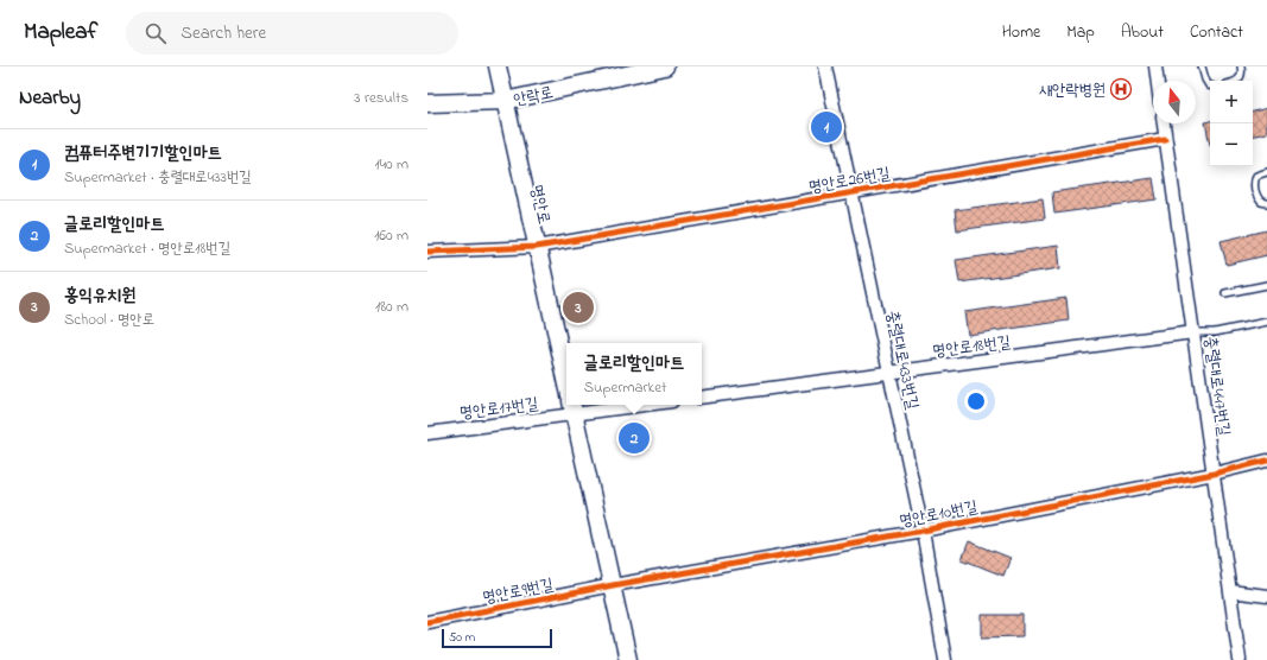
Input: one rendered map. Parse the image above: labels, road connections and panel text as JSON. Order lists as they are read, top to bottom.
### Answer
{
  "streets": {
    "main road": ["안락로", "명안로"],
    "street": [
      "명안로26번길",
      "명안로18번길",
      "충렬대로433번길",
      "충렬대로447번길",
      "명안로17번길",
      "명안로10번길",
      "명안로9번길"
    ]
  },
  "crossings": [
    ["안락로", "명안로"],
    ["명안로26번길", "명안로"],
    ["명안로26번길", "충렬대로433번길"],
    ["명안로26번길", "충렬대로447번길"],
    ["명안로18번길", "충렬대로433번길"],
    ["명안로18번길", "충렬대로447번길"],
    ["충렬대로433번길", "명안로10번길"],
    ["충렬대로447번길", "명안로10번길"],
    ["명안로10번길", "명안로9번길"]
  ],
  "places": {
    "hospital": ["새안락병원"]
  },
  "scale_bar": "50 m",
  "north": "top",
  "page": {
    "header": "Mapleaf",
    "search": "Search here",
    "nav": [
      "Home",
      "Map",
      "About",
      "Contact"
    ],
    "heading": ["Nearby", "3 results"],
    "map_buttons": ["+", "−"],
    "pins": ["1", "3", "2"],
    "list": [
      {
        "mark": "1",
        "name": "컴퓨터주변기기할인마트",
        "note": "Supermarket · 충렬대로433번길",
        "value": "140 m"
      },
      {
        "mark": "2",
        "name": "글로리할인마트",
        "note": "Supermarket · 명안로18번길",
        "value": "160 m"
      },
      {
        "mark": "3",
        "name": "홍익유치원",
        "note": "School · 명안로",
        "value": "180 m"
      }
    ],
    "popup": ["글로리할인마트", "Supermarket"],
    "scale": "50 m"
  }
}
